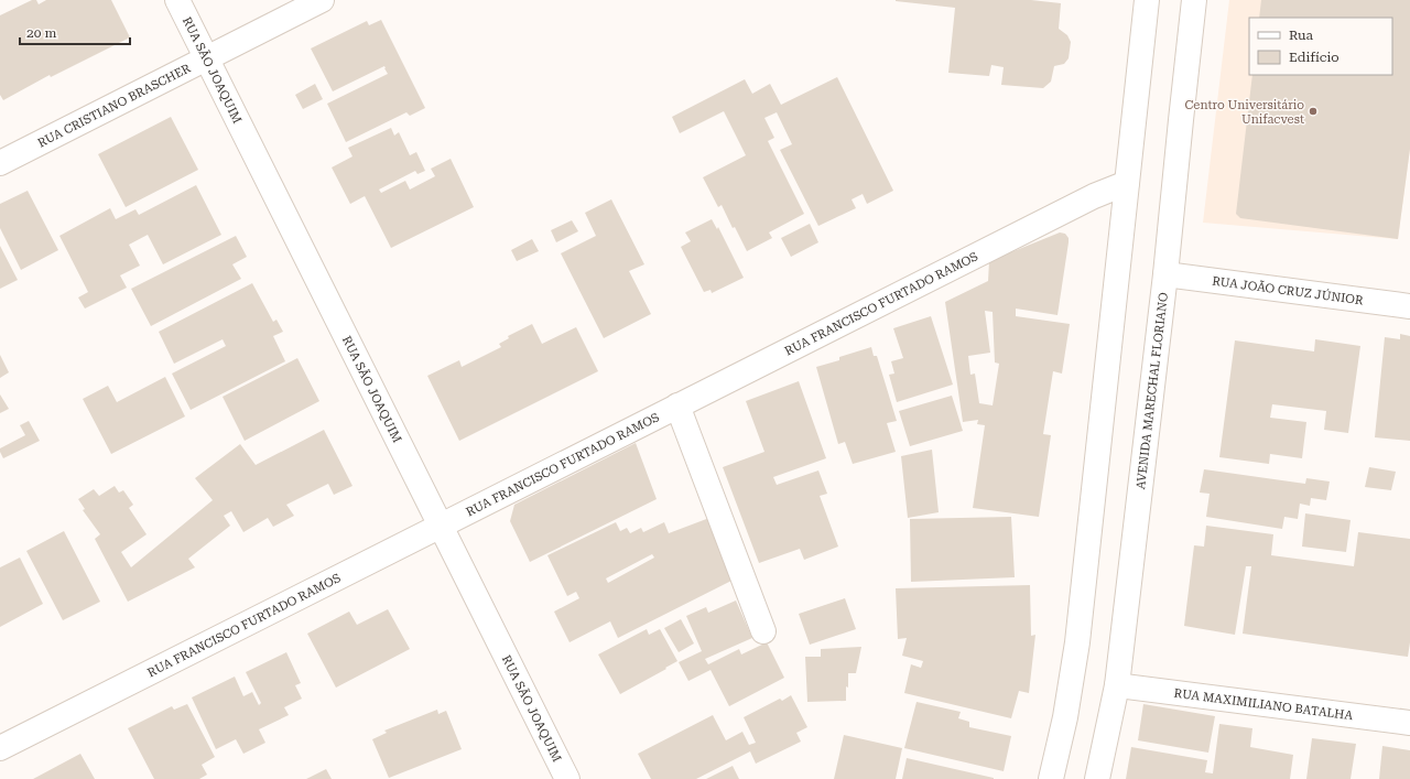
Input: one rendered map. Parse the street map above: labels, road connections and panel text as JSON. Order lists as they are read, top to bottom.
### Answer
{
  "streets": {
    "street": [
      "RUA SÃO JOAQUIM",
      "RUA CRISTIANO BRASCHER",
      "RUA JOÃO CRUZ JÚNIOR",
      "RUA FRANCISCO FURTADO RAMOS",
      "AVENIDA MARECHAL FLORIANO",
      "RUA MAXIMILIANO BATALHA"
    ]
  },
  "crossings": [
    ["RUA SÃO JOAQUIM", "RUA CRISTIANO BRASCHER"],
    ["RUA SÃO JOAQUIM", "RUA FRANCISCO FURTADO RAMOS"],
    ["RUA JOÃO CRUZ JÚNIOR", "AVENIDA MARECHAL FLORIANO"],
    ["AVENIDA MARECHAL FLORIANO", "RUA MAXIMILIANO BATALHA"]
  ],
  "places": ["Centro Universitário Unifacvest"],
  "legend": ["Rua", "Edifício"],
  "scale_bar": "20 m"
}
